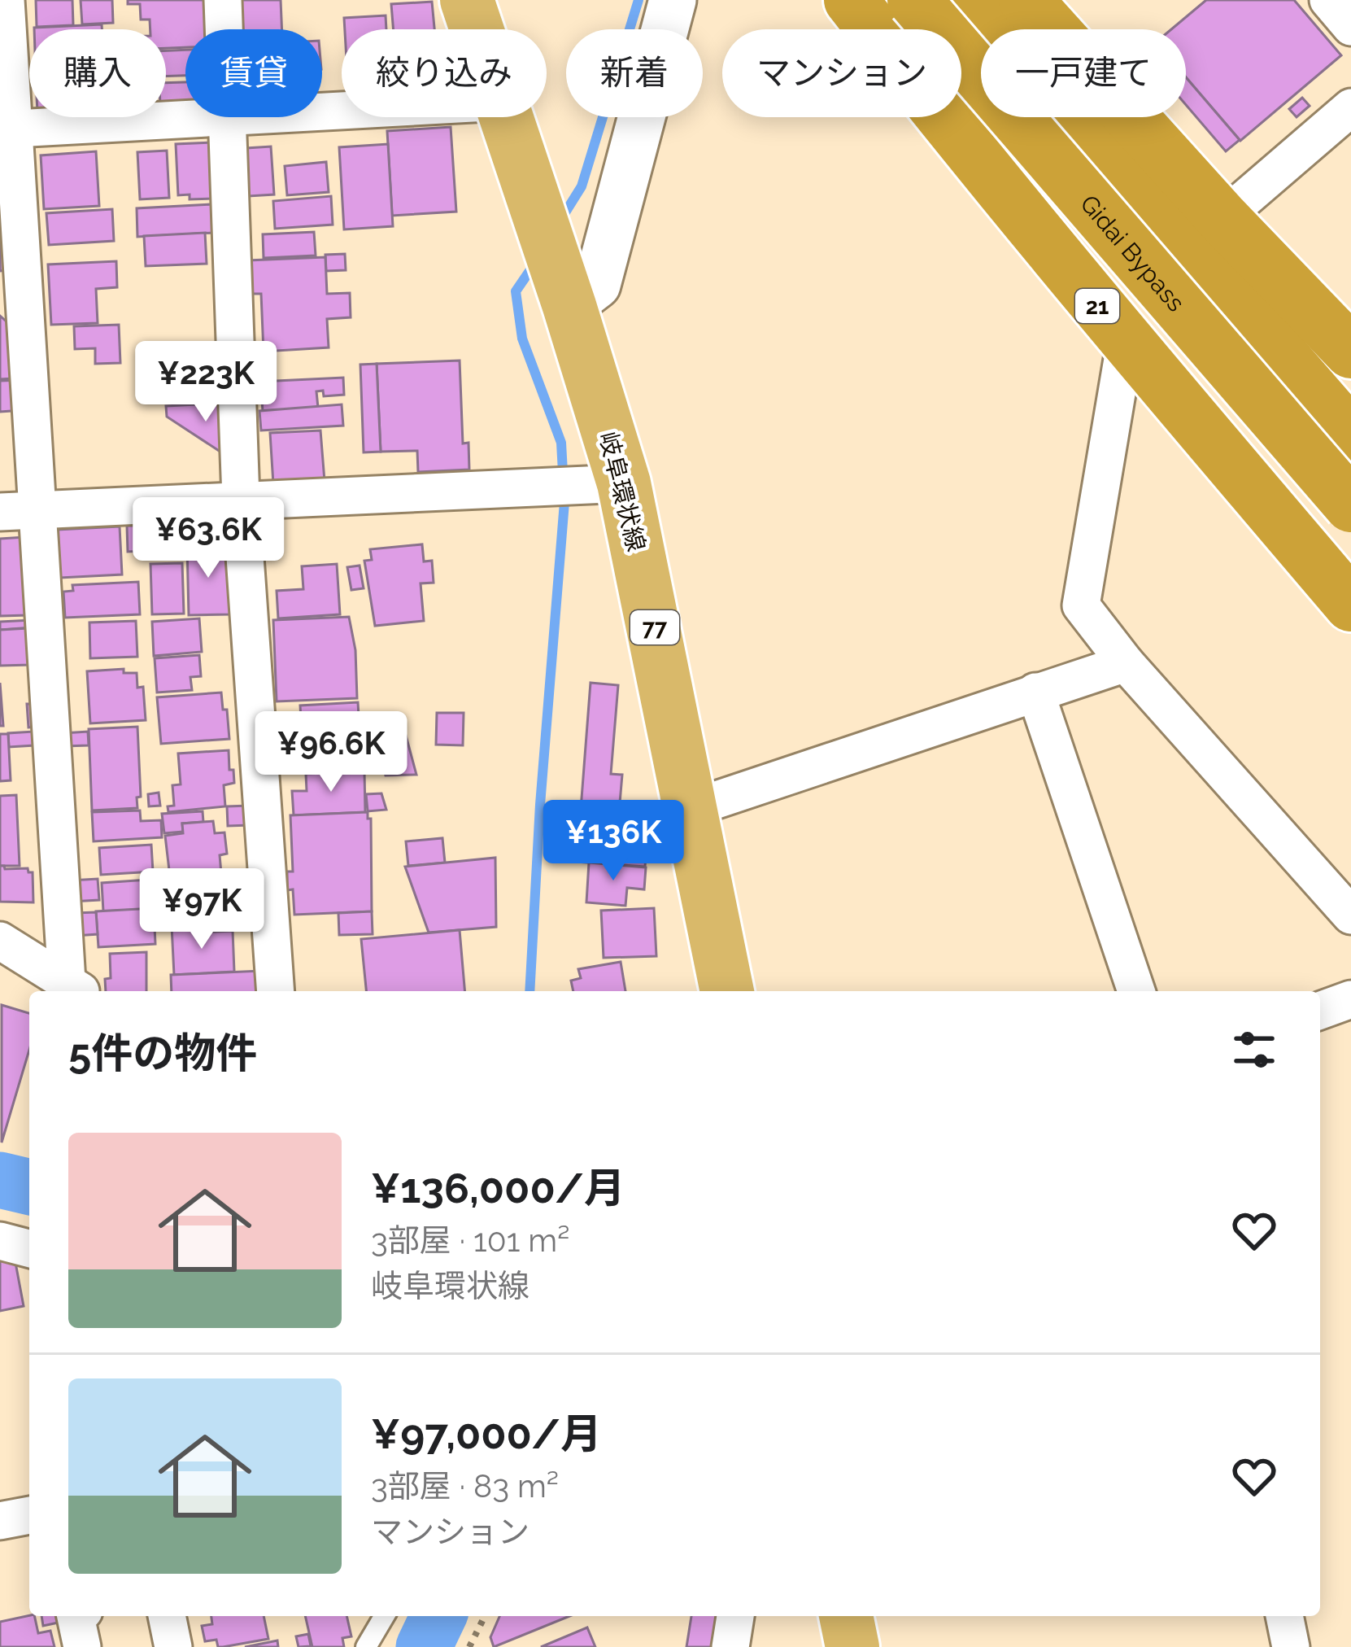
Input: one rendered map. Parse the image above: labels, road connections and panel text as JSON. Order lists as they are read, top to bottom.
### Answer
{
  "streets": {
    "highway": ["Gidai Bypass", "21"],
    "main road": ["岐阜環状線", "77"]
  },
  "crossings": [
    ["Gidai Bypass", "21"]
  ],
  "page": {
    "chip": [
      "購入",
      "賃貸",
      "絞り込み",
      "新着",
      "マンション",
      "一戸建て"
    ],
    "price": [
      "¥223K",
      "¥63.6K",
      "¥96.6K",
      "¥136K",
      "¥97K"
    ],
    "heading": "5件の物件",
    "list": [
      {
        "name": "¥136,000/月",
        "note": "3部屋 · 101 m² · 岐阜環状線"
      },
      {
        "name": "¥97,000/月",
        "note": "3部屋 · 83 m² · マンション"
      }
    ]
  }
}
